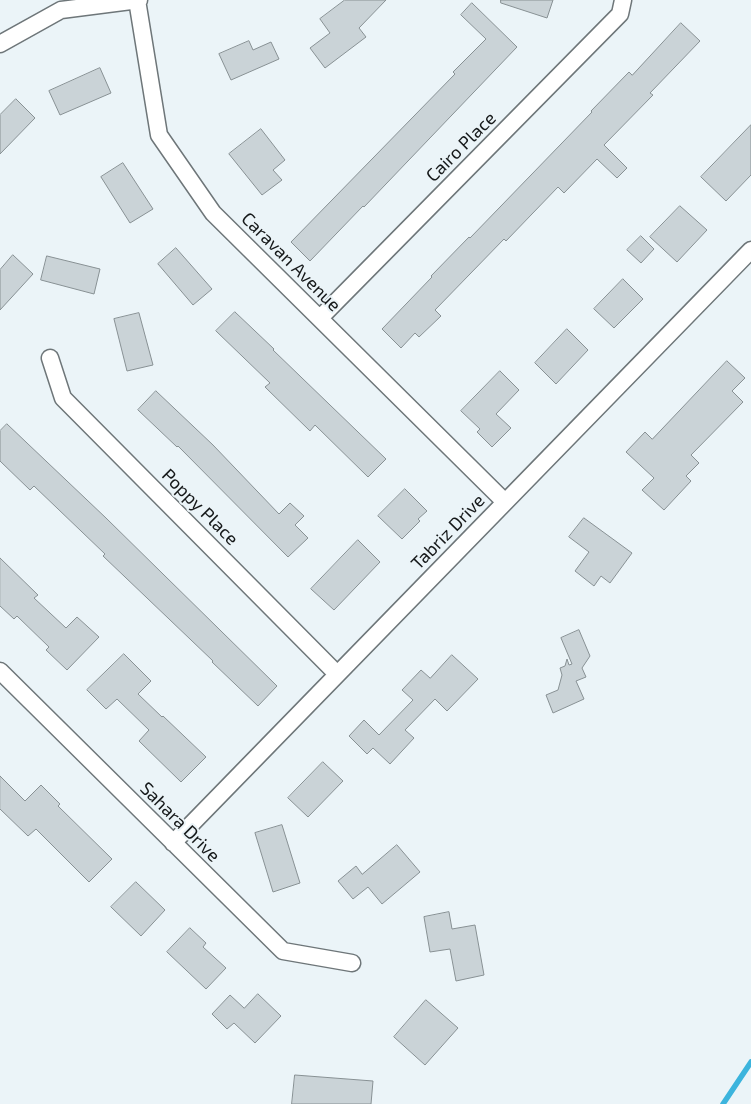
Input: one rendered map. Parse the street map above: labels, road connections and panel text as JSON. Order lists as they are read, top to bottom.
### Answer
{
  "streets": {
    "street": [
      "Cairo Place",
      "Caravan Avenue",
      "Poppy Place",
      "Tabriz Drive",
      "Sahara Drive"
    ]
  },
  "crossings": [
    ["Cairo Place", "Caravan Avenue"],
    ["Caravan Avenue", "Tabriz Drive"],
    ["Poppy Place", "Tabriz Drive"],
    ["Tabriz Drive", "Sahara Drive"]
  ]
}
